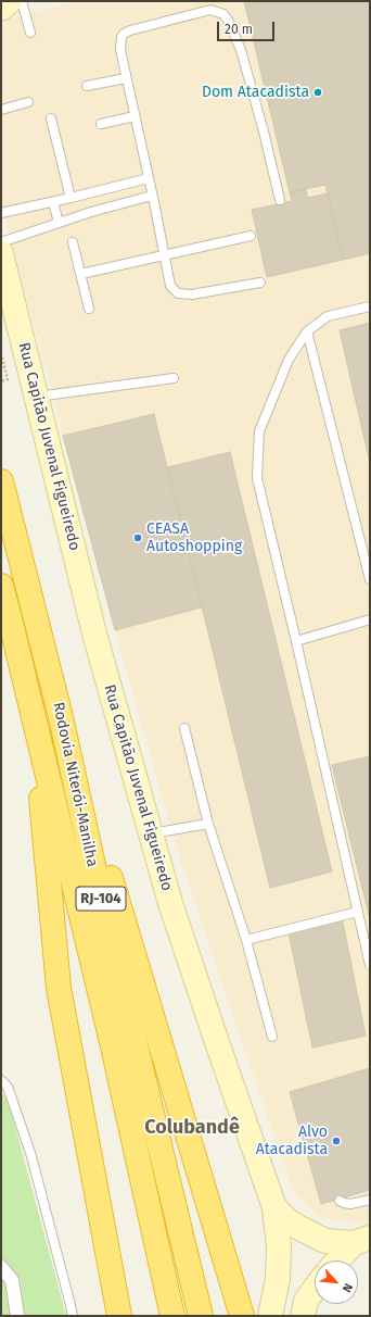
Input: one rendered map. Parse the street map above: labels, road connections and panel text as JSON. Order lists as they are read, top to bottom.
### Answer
{
  "streets": {
    "highway": ["Rodovia Niterói-Manilha", "RJ-104"],
    "main road": ["Rua Capitão Juvenal Figueiredo"]
  },
  "districts": ["Colubandê"],
  "places": ["Dom Atacadista", "CEASA Autoshopping", "Alvo Atacadista"],
  "scale_bar": "20 m",
  "north": "bottom right"
}
